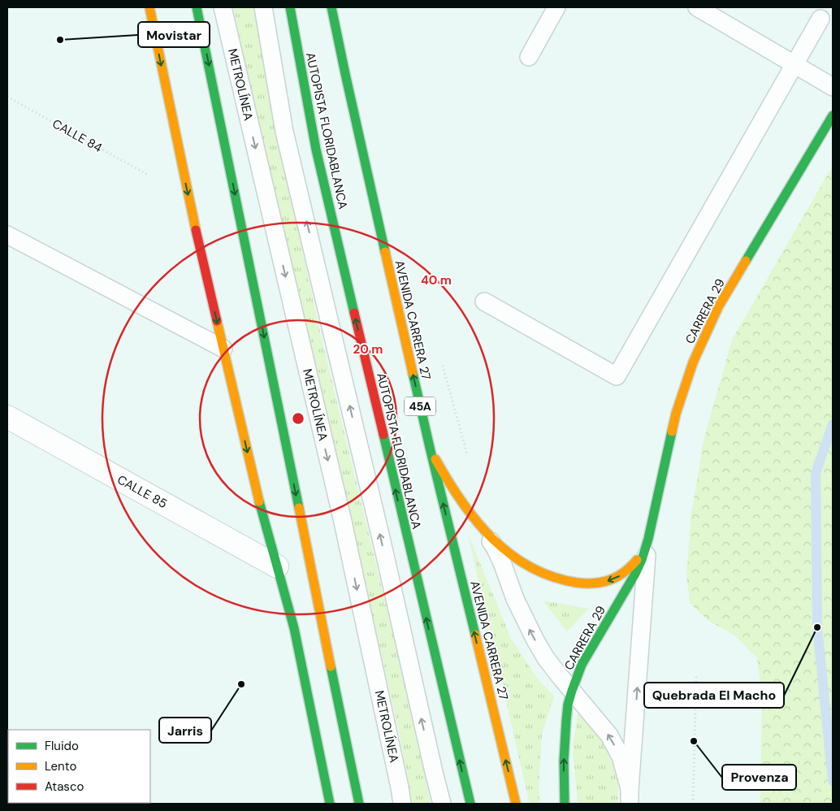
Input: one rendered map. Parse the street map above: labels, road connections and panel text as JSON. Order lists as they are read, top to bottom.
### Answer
{
  "streets": {
    "main road": [
      "AUTOPISTA FLORIDABLANCA",
      "CARRERA 29",
      "AVENIDA CARRERA 27",
      "45A"
    ],
    "street": ["CALLE 85"],
    "lane": ["METROLÍNEA"],
    "path": ["CALLE 84"]
  },
  "crossings": [
    ["CARRERA 29", "AVENIDA CARRERA 27"]
  ],
  "one_way": ["AUTOPISTA FLORIDABLANCA", "AVENIDA CARRERA 27"],
  "places": [
    "Movistar",
    "Quebrada El Macho",
    "Jarris",
    "Provenza"
  ],
  "legend": ["Fluido", "Lento", "Atasco"],
  "rings": ["40 m", "20 m"]
}
